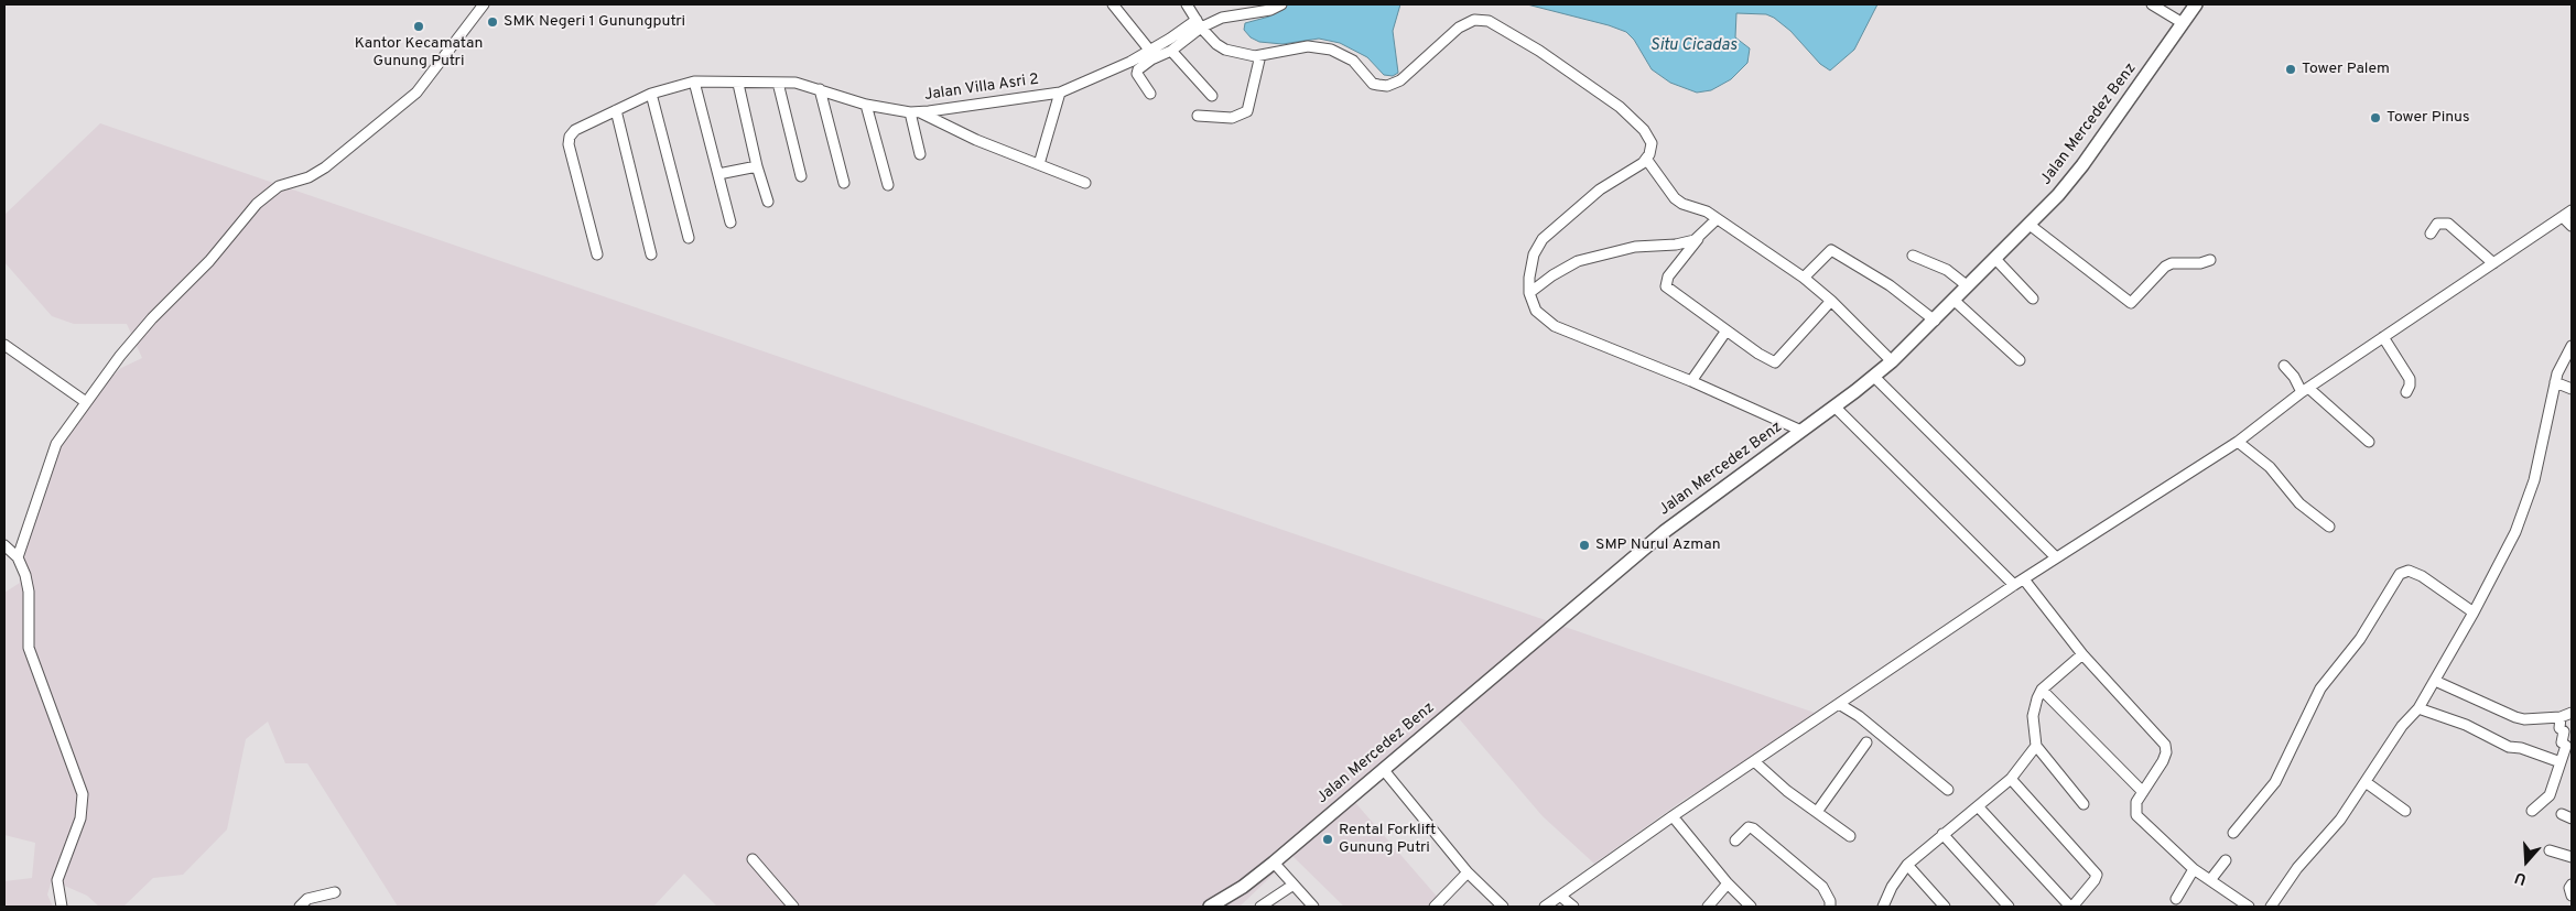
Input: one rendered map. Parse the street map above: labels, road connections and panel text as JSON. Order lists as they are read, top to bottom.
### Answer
{
  "streets": {
    "main road": ["Jalan Mercedez Benz"],
    "street": ["Jalan Villa Asri 2"]
  },
  "water": ["Situ Cicadas"],
  "places": [
    "SMK Negeri 1 Gunungputri",
    "Kantor Kecamatan Gunung Putri",
    "Tower Palem",
    "Tower Pinus",
    "SMP Nurul Azman",
    "Rental Forklift Gunung Putri"
  ],
  "north": "bottom"
}
